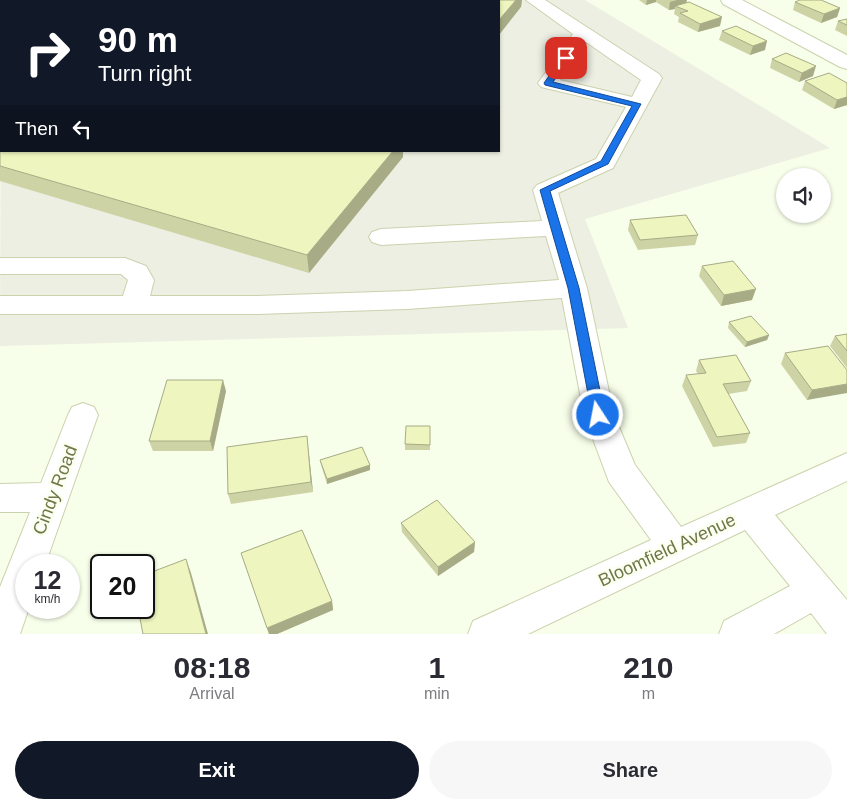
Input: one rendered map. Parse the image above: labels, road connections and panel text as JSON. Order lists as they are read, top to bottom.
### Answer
{
  "streets": {
    "street": ["Cindy Road", "Bloomfield Avenue"]
  },
  "page": {
    "turn": ["90 m", "Turn right"],
    "then": "Then",
    "speed": "12 km/h",
    "limit": "20",
    "eta": [
      "08:18",
      "Arrival",
      "1",
      "min",
      "210",
      "m"
    ],
    "buttons": ["Exit", "Share"]
  }
}
